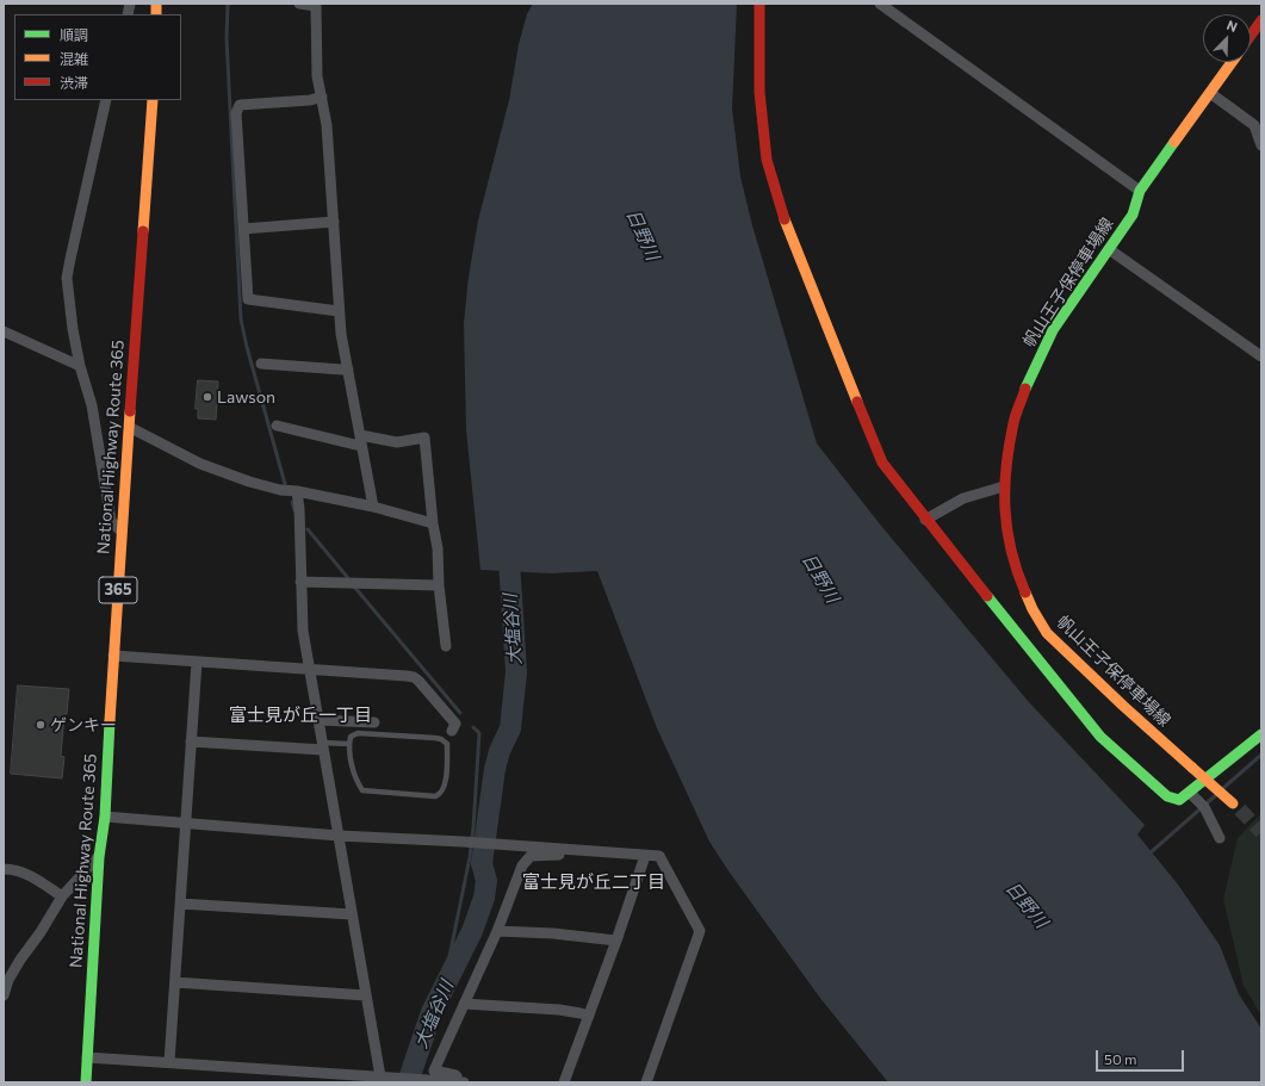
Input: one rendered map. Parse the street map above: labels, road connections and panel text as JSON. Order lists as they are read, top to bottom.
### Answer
{
  "streets": {
    "main road": ["帆山王子保停車場線", "National Highway Route 365", "365"]
  },
  "districts": ["富士見が丘一丁目", "富士見が丘二丁目"],
  "water": ["日野川", "大塩谷川"],
  "places": ["Lawson", "ゲンキー"],
  "legend": ["順調", "混雑", "渋滞"],
  "scale_bar": "50 m",
  "north": "top right"
}
